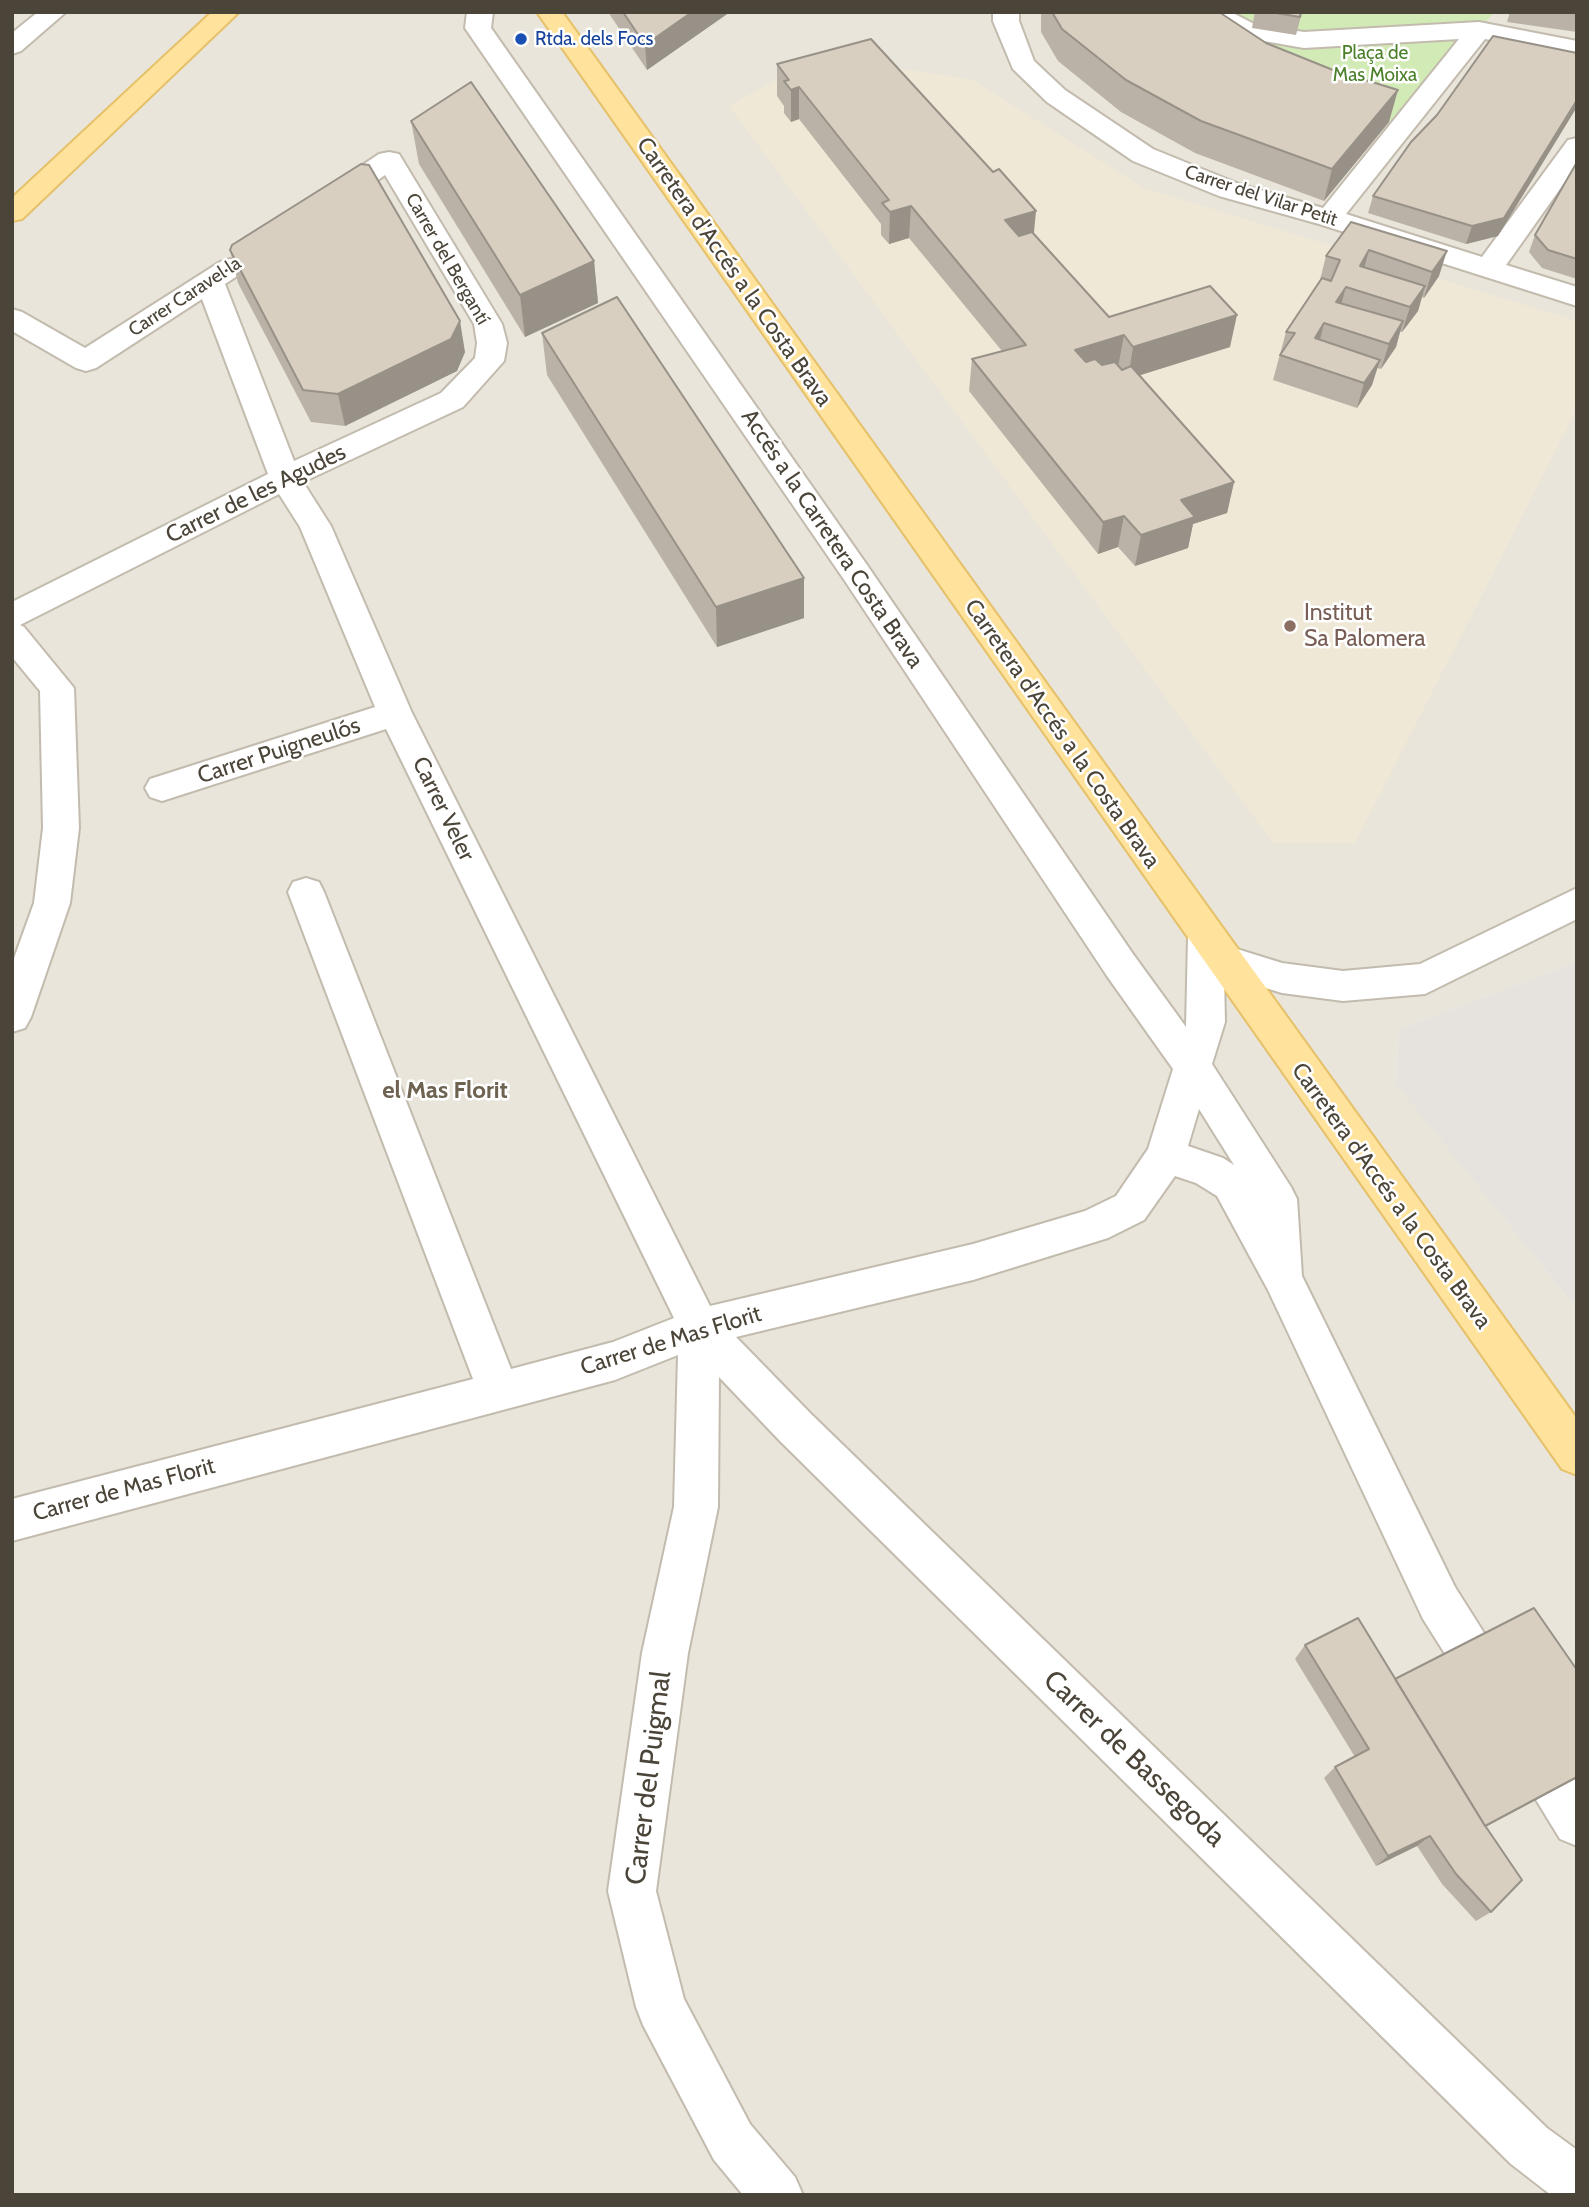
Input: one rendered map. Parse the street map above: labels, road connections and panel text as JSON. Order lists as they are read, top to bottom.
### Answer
{
  "streets": {
    "main road": ["Carretera d'Accés a la Costa Brava"],
    "street": [
      "Carrer del Vilar Petit",
      "Carrer del Bergantí",
      "Carrer Caravel·la",
      "Carrer de les Agudes",
      "Accés a la Carretera Costa Brava",
      "Carrer Puigneulós",
      "Carrer Veler",
      "Carrer de Mas Florit",
      "Carrer de Bassegoda",
      "Carrer del Puigmal"
    ]
  },
  "crossings": [
    ["Carrer del Bergantí", "Carrer de les Agudes"],
    ["Carretera d'Accés a la Costa Brava", "Carrer de Mas Florit"],
    ["Carrer Caravel·la", "Carrer Veler"],
    ["Carrer de les Agudes", "Carrer Veler"],
    ["Accés a la Carretera Costa Brava", "Carrer de Mas Florit"],
    ["Carrer Puigneulós", "Carrer Veler"],
    ["Carrer Veler", "Carrer de Mas Florit"],
    ["Carrer Veler", "Carrer de Bassegoda"],
    ["Carrer Veler", "Carrer del Puigmal"],
    ["Carrer de Mas Florit", "Carrer de Bassegoda"],
    ["Carrer de Mas Florit", "Carrer del Puigmal"],
    ["Carrer de Bassegoda", "Carrer del Puigmal"]
  ],
  "districts": ["el Mas Florit"],
  "parks": ["Plaça de Mas Moixa"],
  "places": ["Rtda. dels Focs", "Institut Sa Palomera"]
}
